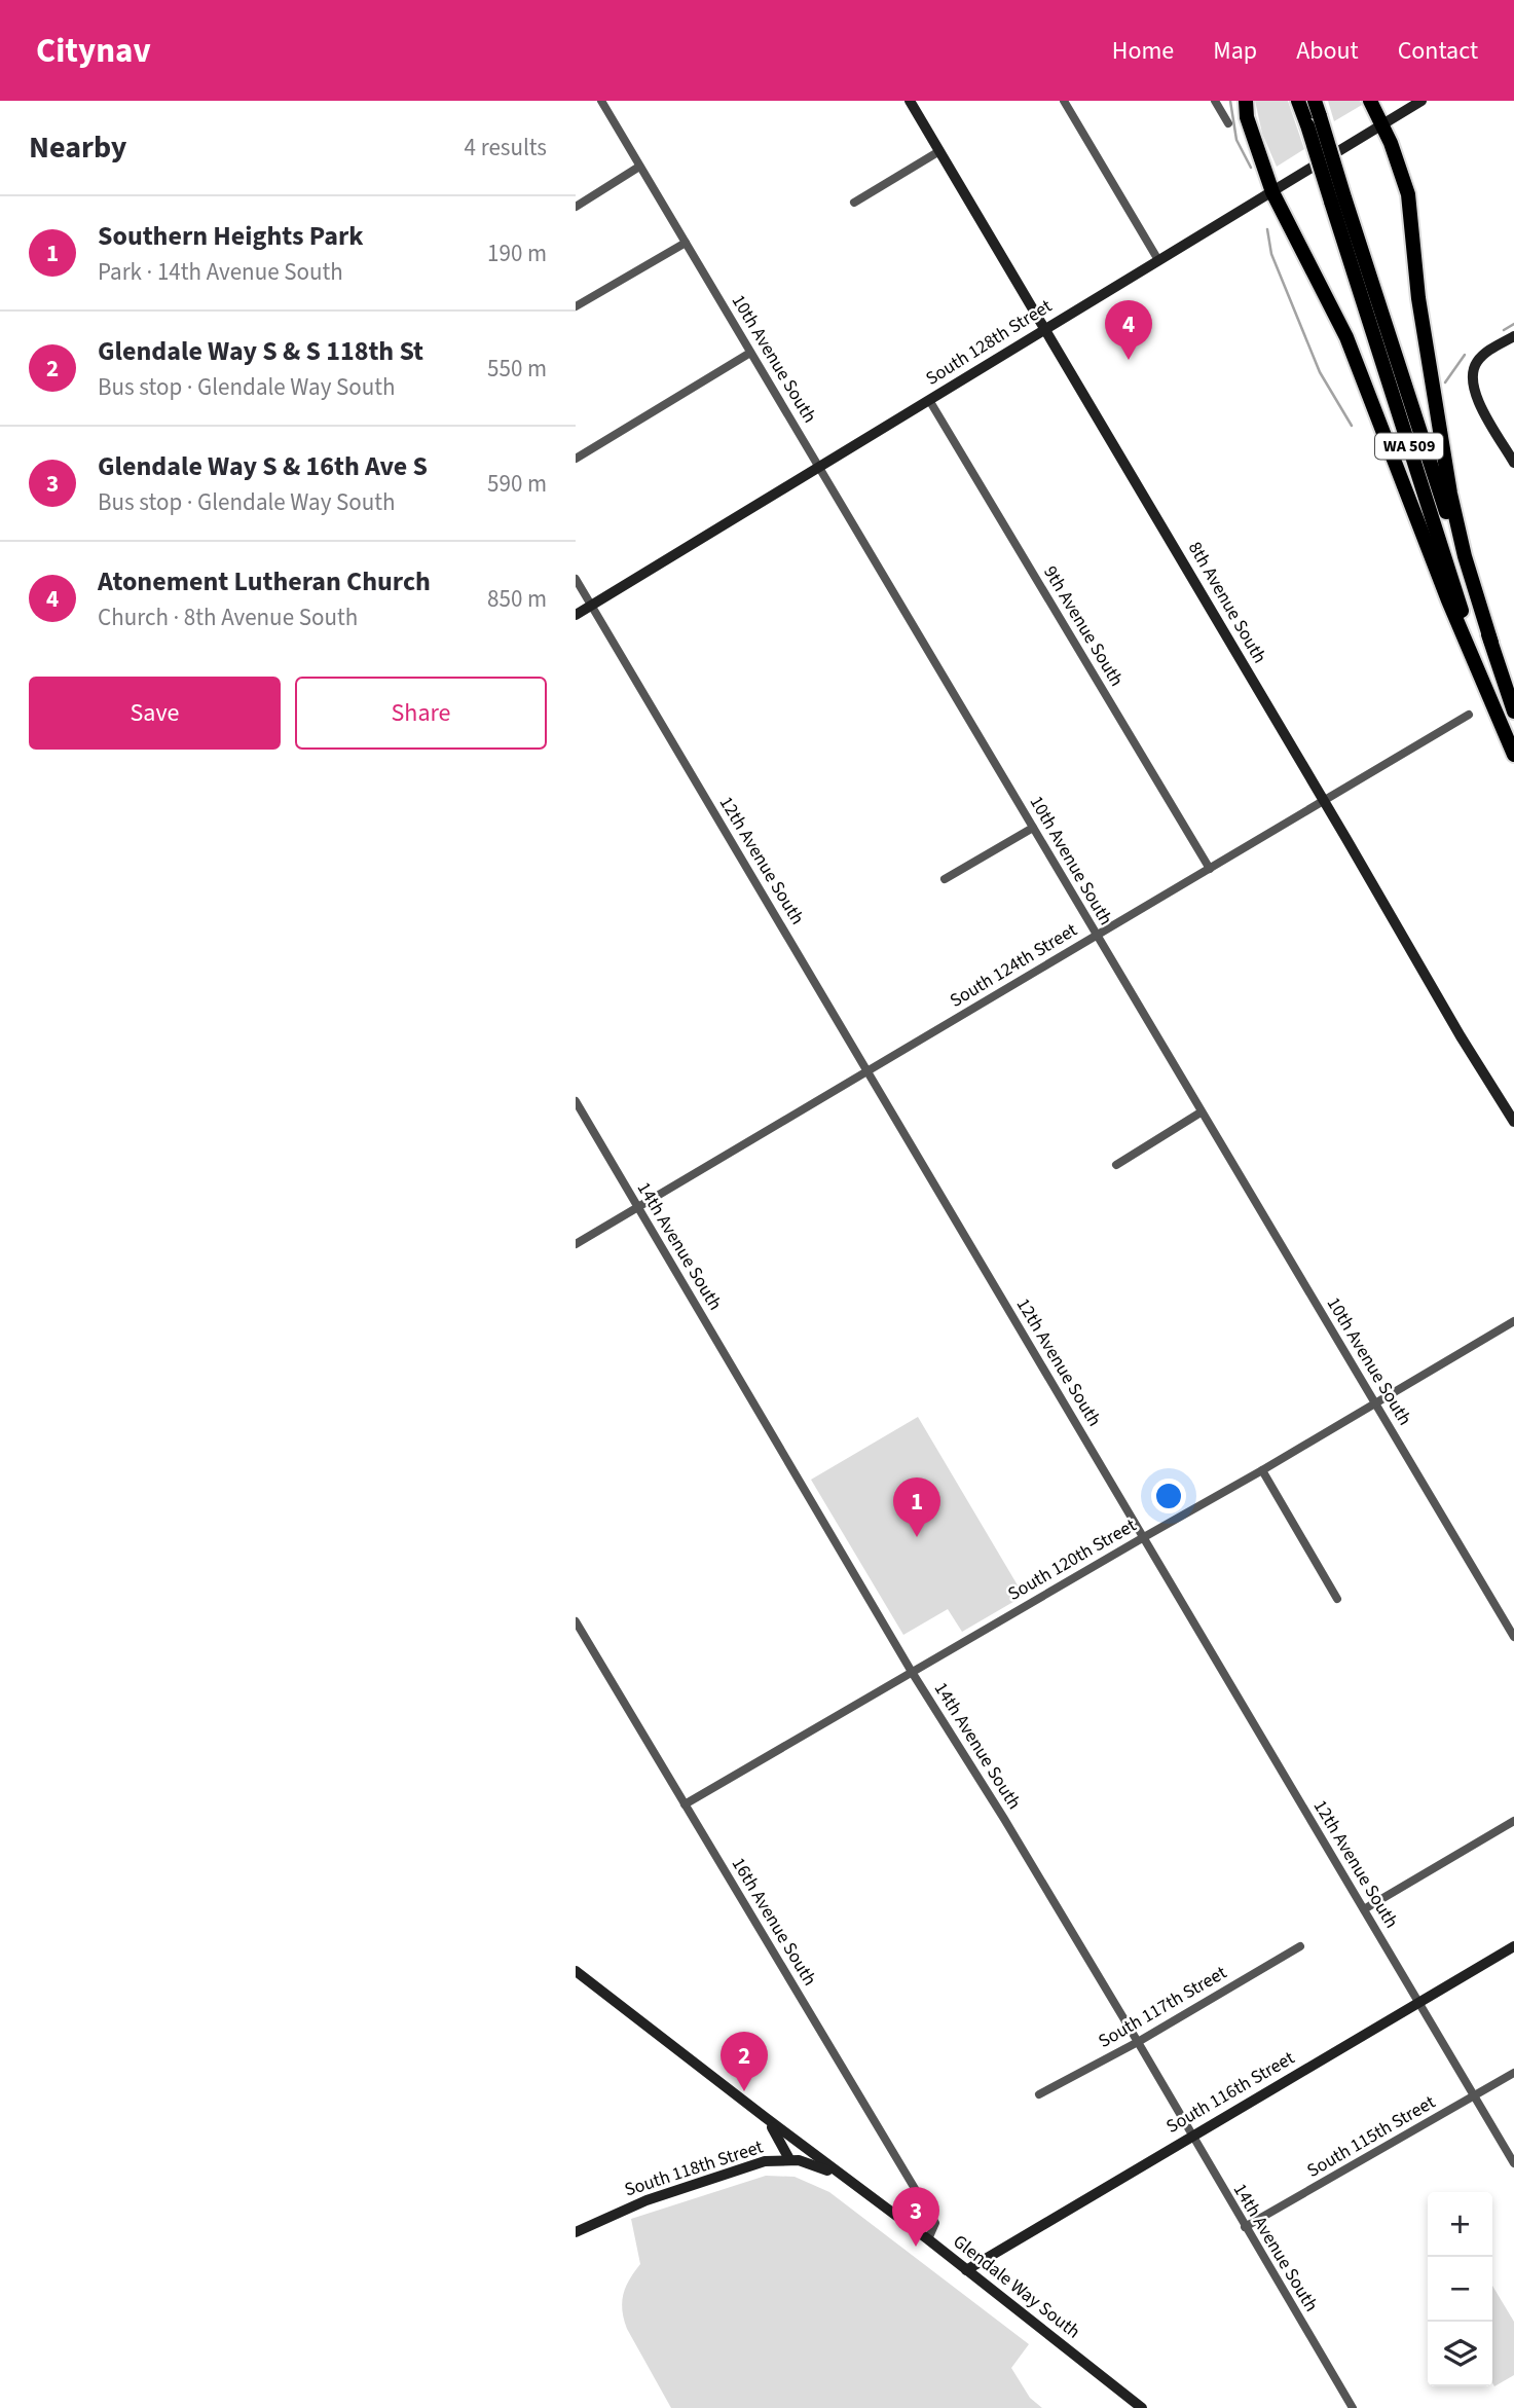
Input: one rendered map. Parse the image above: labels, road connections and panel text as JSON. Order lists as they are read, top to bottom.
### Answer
{
  "streets": {
    "highway": ["WA 509"],
    "street": [
      "South 128th Street",
      "10th Avenue South",
      "8th Avenue South",
      "9th Avenue South",
      "12th Avenue South",
      "South 124th Street",
      "14th Avenue South",
      "South 120th Street",
      "16th Avenue South",
      "South 117th Street",
      "South 116th Street",
      "South 115th Street",
      "South 118th Street",
      "Glendale Way South"
    ]
  },
  "crossings": [
    ["South 128th Street", "10th Avenue South"],
    ["South 128th Street", "8th Avenue South"],
    ["South 128th Street", "9th Avenue South"],
    ["South 128th Street", "12th Avenue South"],
    ["10th Avenue South", "South 124th Street"],
    ["10th Avenue South", "South 120th Street"],
    ["8th Avenue South", "South 124th Street"],
    ["9th Avenue South", "South 124th Street"],
    ["12th Avenue South", "South 124th Street"],
    ["12th Avenue South", "South 120th Street"],
    ["12th Avenue South", "South 116th Street"],
    ["12th Avenue South", "South 115th Street"],
    ["South 124th Street", "14th Avenue South"],
    ["14th Avenue South", "South 120th Street"],
    ["14th Avenue South", "South 117th Street"],
    ["14th Avenue South", "South 116th Street"],
    ["14th Avenue South", "South 115th Street"],
    ["South 120th Street", "16th Avenue South"],
    ["16th Avenue South", "Glendale Way South"],
    ["South 116th Street", "Glendale Way South"],
    ["South 118th Street", "Glendale Way South"]
  ],
  "page": {
    "header": "Citynav",
    "nav": [
      "Home",
      "Map",
      "About",
      "Contact"
    ],
    "heading": ["Nearby", "4 results"],
    "list": [
      {
        "mark": "1",
        "name": "Southern Heights Park",
        "note": "Park · 14th Avenue South",
        "value": "190 m"
      },
      {
        "mark": "2",
        "name": "Glendale Way S & S 118th St",
        "note": "Bus stop · Glendale Way South",
        "value": "550 m"
      },
      {
        "mark": "3",
        "name": "Glendale Way S & 16th Ave S",
        "note": "Bus stop · Glendale Way South",
        "value": "590 m"
      },
      {
        "mark": "4",
        "name": "Atonement Lutheran Church",
        "note": "Church · 8th Avenue South",
        "value": "850 m"
      }
    ],
    "pins": [
      "4",
      "1",
      "2",
      "3"
    ],
    "buttons": ["Save", "Share"],
    "map_buttons": ["+", "−"]
  }
}
